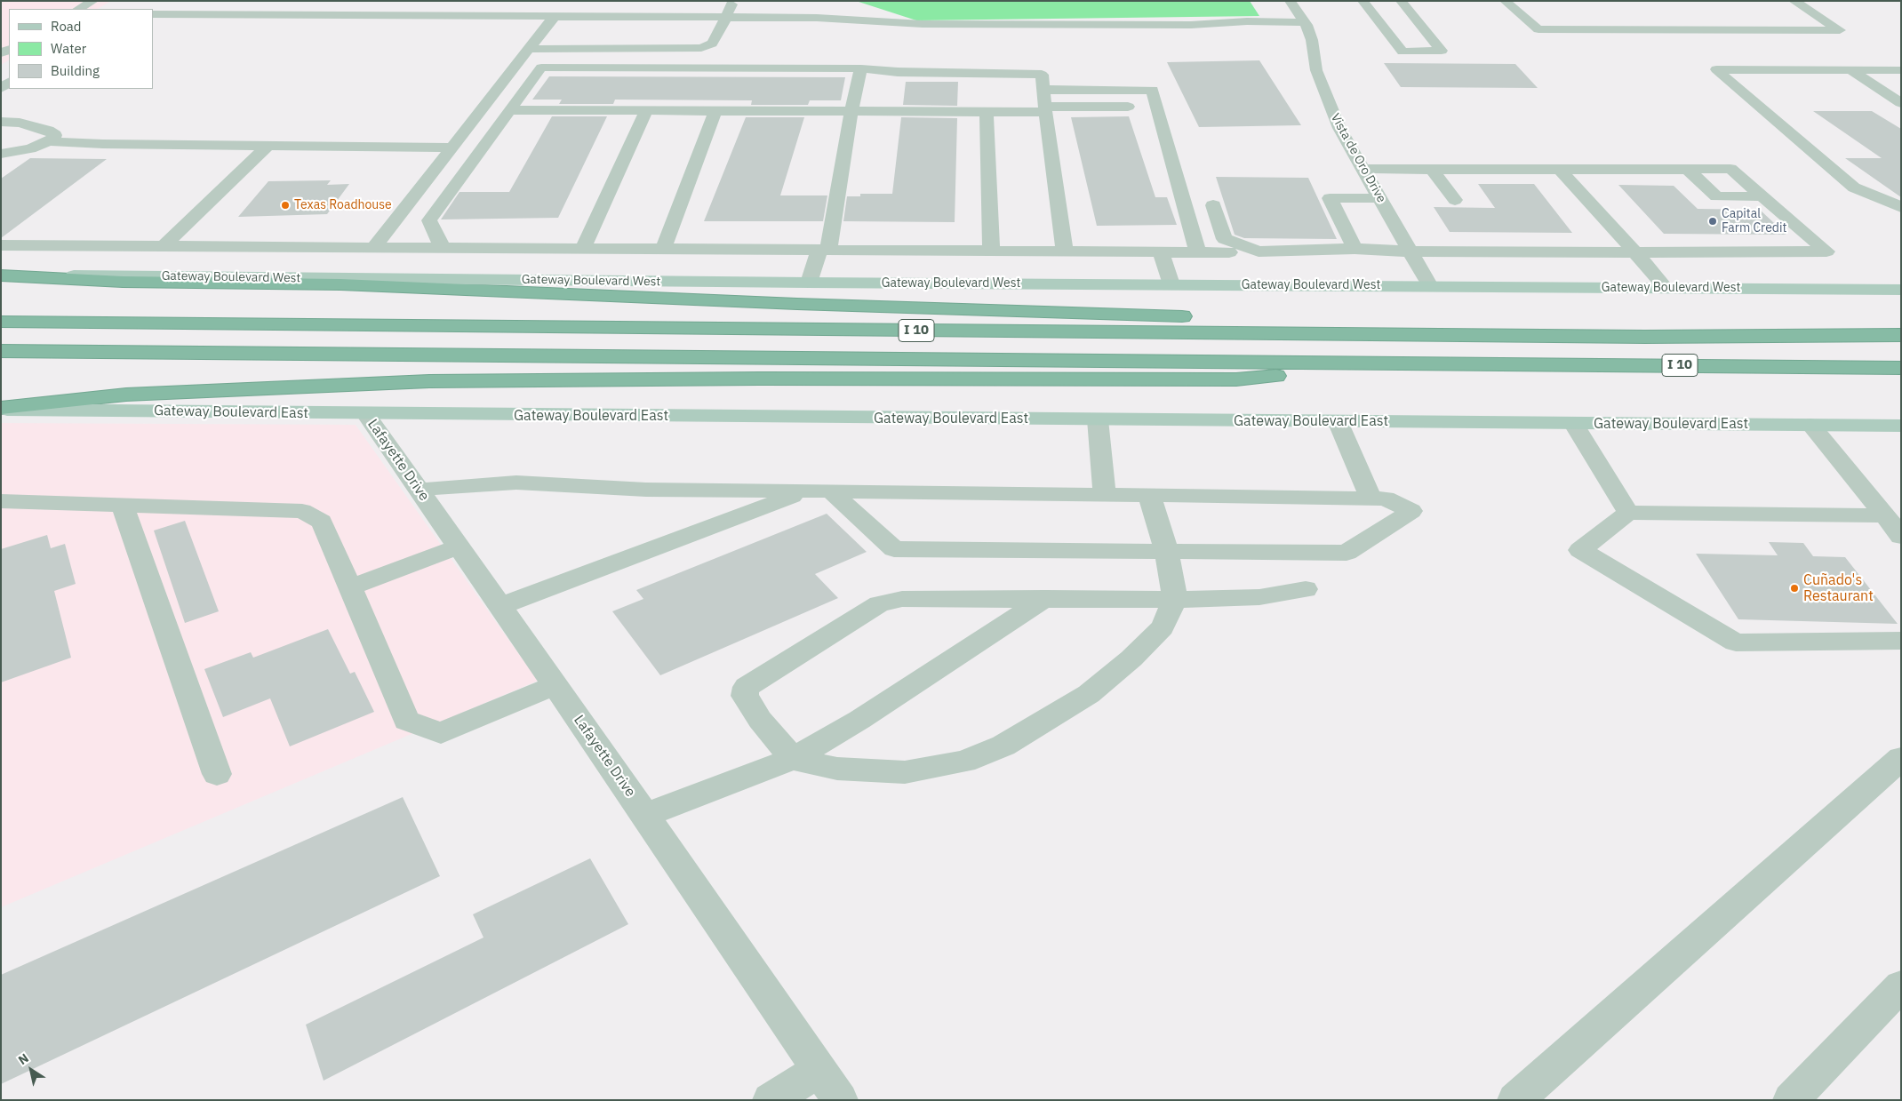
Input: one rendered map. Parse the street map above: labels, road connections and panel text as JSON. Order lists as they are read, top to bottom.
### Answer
{
  "streets": {
    "highway": ["I 10"],
    "main road": ["Gateway Boulevard West", "Gateway Boulevard East"],
    "street": ["Vista de Oro Drive", "Lafayette Drive"]
  },
  "crossings": [
    ["Vista de Oro Drive", "Gateway Boulevard West"],
    ["Gateway Boulevard East", "Lafayette Drive"]
  ],
  "places": ["Texas Roadhouse", "Capital Farm Credit", "Cuñado's Restaurant"],
  "legend": ["Road", "Water", "Building"],
  "north": "top left"
}
